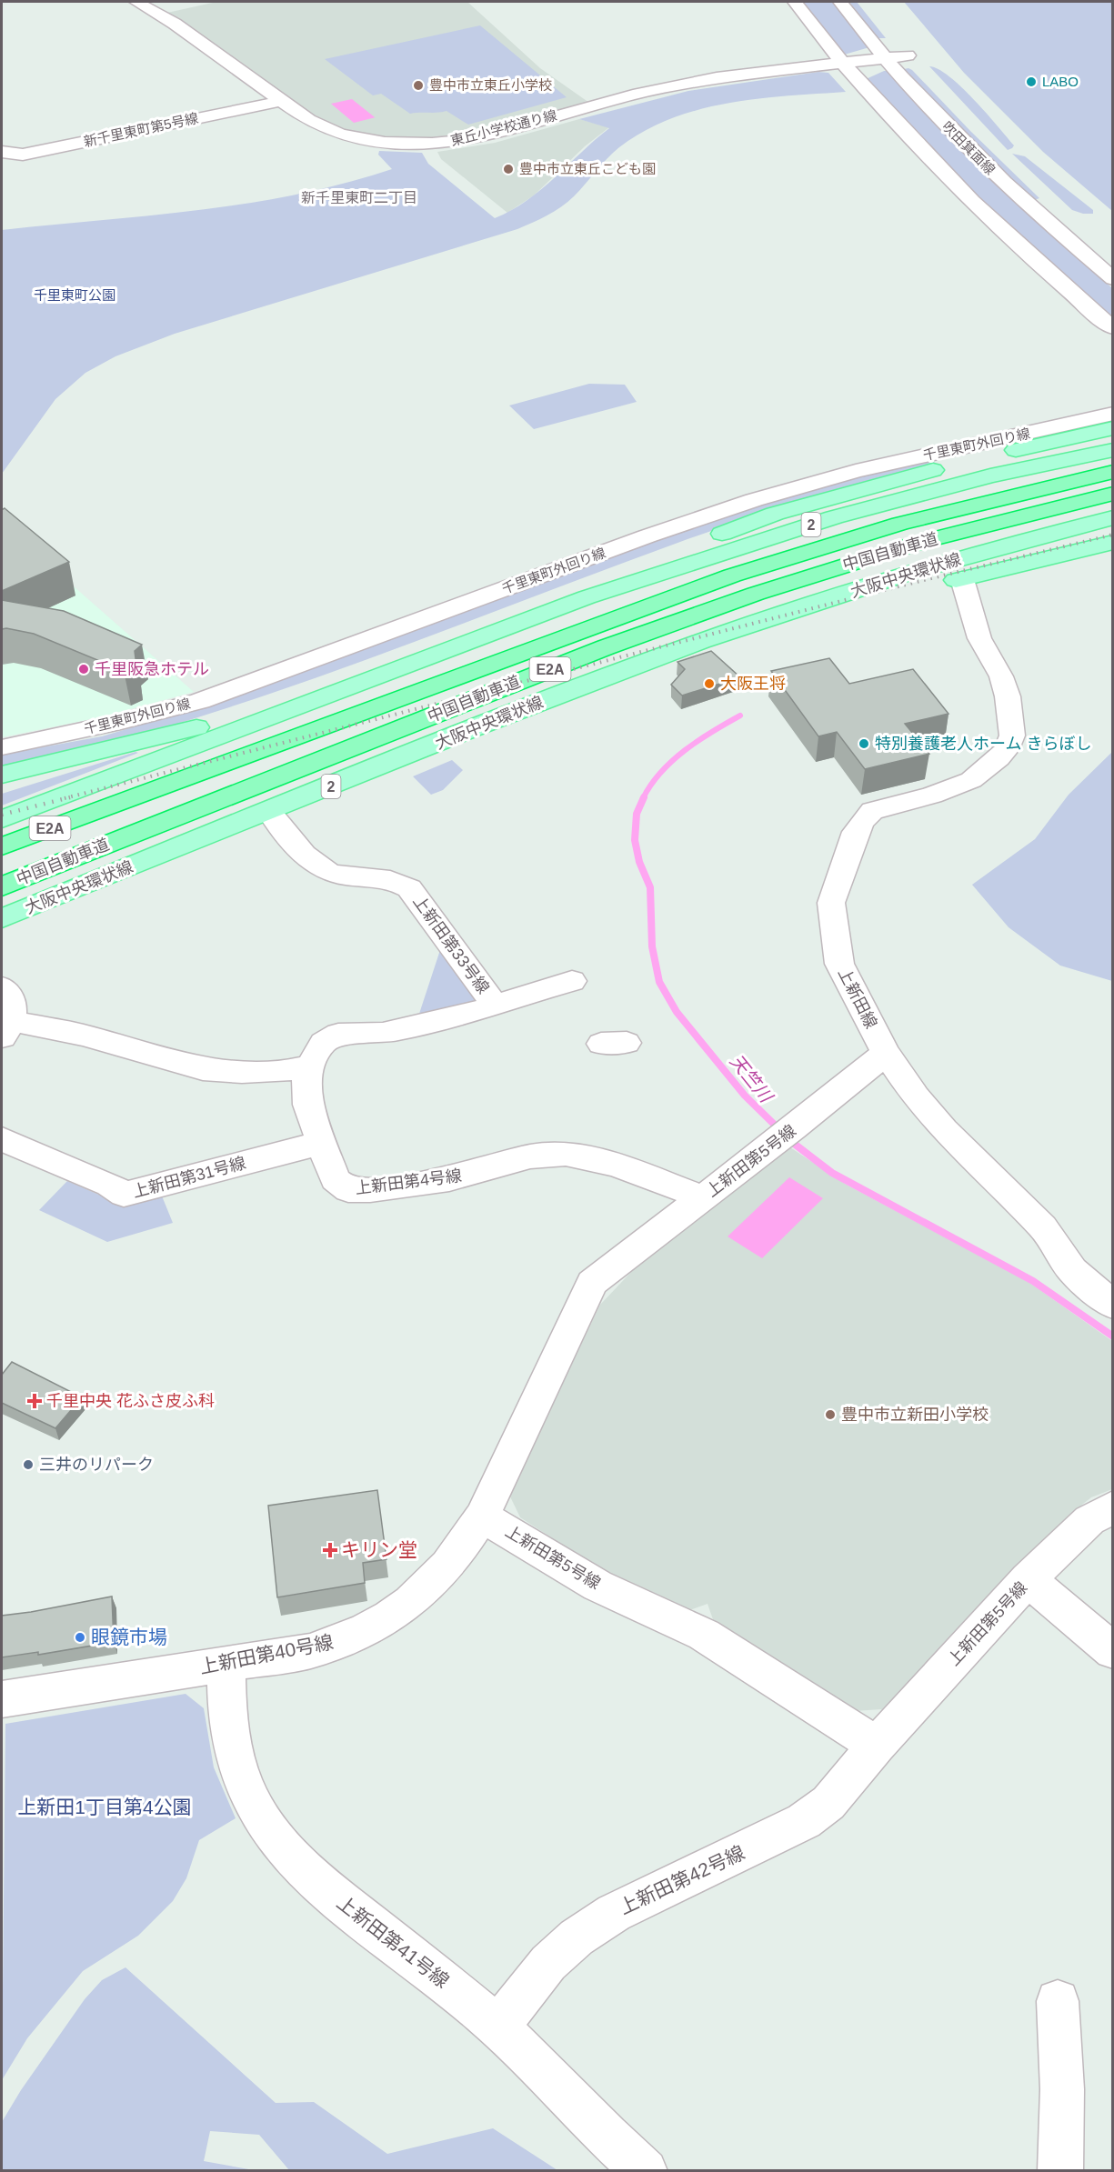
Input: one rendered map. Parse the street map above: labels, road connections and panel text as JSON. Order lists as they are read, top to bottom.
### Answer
{
  "streets": {
    "highway": ["中国自動車道", "E2A"],
    "main road": ["2", "大阪中央環状線"],
    "street": [
      "東丘小学校通り線",
      "新千里東町第5号線",
      "吹田箕面線",
      "千里東町外回り線",
      "上新田第33号線",
      "上新田線",
      "上新田第5号線",
      "上新田第31号線",
      "上新田第4号線",
      "上新田第40号線",
      "上新田第42号線",
      "上新田第41号線"
    ]
  },
  "crossings": [
    ["東丘小学校通り線", "新千里東町第5号線"],
    ["東丘小学校通り線", "吹田箕面線"],
    ["大阪中央環状線", "上新田第33号線"],
    ["上新田線", "上新田第5号線"],
    ["上新田第5号線", "上新田第4号線"],
    ["上新田第5号線", "上新田第40号線"],
    ["上新田第5号線", "上新田第42号線"],
    ["上新田第31号線", "上新田第4号線"],
    ["上新田第40号線", "上新田第41号線"],
    ["上新田第42号線", "上新田第41号線"]
  ],
  "districts": ["新千里東町二丁目"],
  "water": ["天竺川"],
  "parks": ["千里東町公園", "上新田1丁目第4公園"],
  "places": {
    "other": [
      "LABO",
      "豊中市立東丘小学校",
      "豊中市立東丘こども園",
      "千里阪急ホテル",
      "大阪王将",
      "特別養護老人ホーム きらぼし",
      "豊中市立新田小学校",
      "三井のリパーク",
      "眼鏡市場"
    ],
    "health": ["千里中央 花ふさ皮ふ科", "キリン堂"]
  }
}
